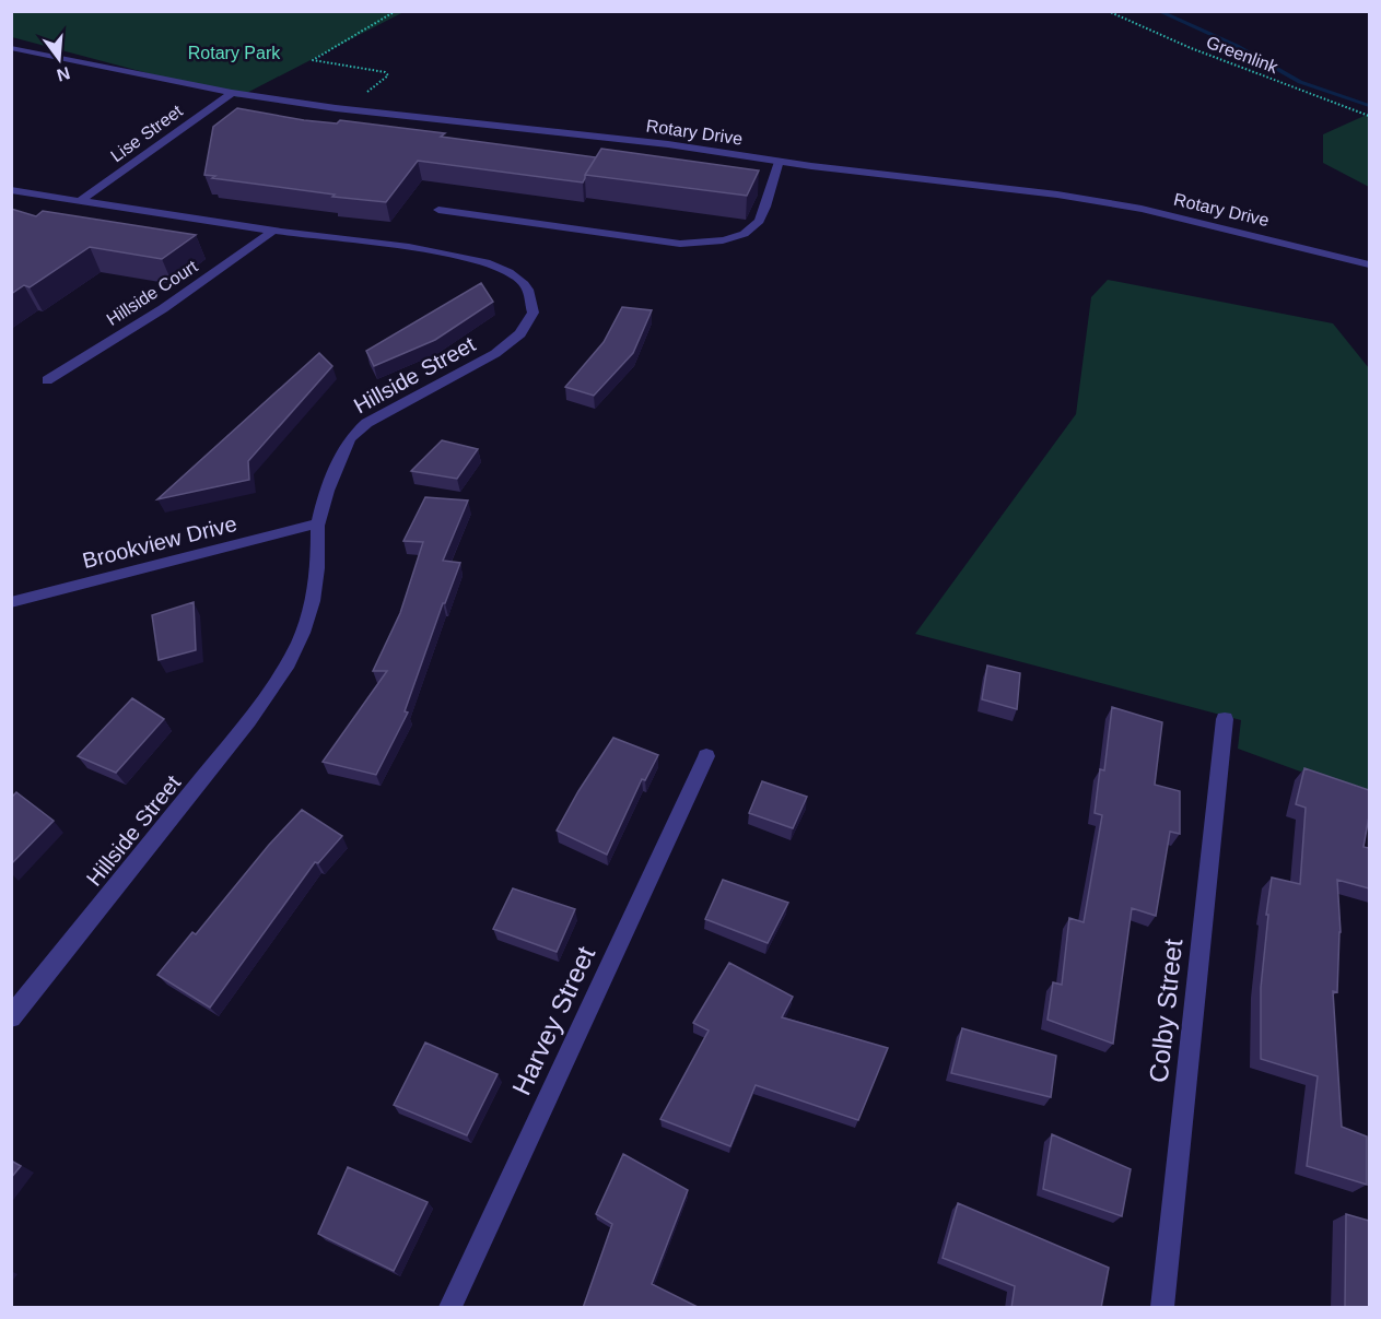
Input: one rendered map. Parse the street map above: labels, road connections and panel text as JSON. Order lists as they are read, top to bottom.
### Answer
{
  "streets": {
    "street": [
      "Rotary Drive",
      "Lise Street",
      "Hillside Court",
      "Hillside Street",
      "Brookview Drive",
      "Colby Street",
      "Harvey Street"
    ],
    "path": ["Greenlink"]
  },
  "crossings": [
    ["Rotary Drive", "Lise Street"],
    ["Lise Street", "Hillside Street"],
    ["Hillside Court", "Hillside Street"],
    ["Hillside Street", "Brookview Drive"]
  ],
  "parks": ["Rotary Park"],
  "north": "bottom"
}
